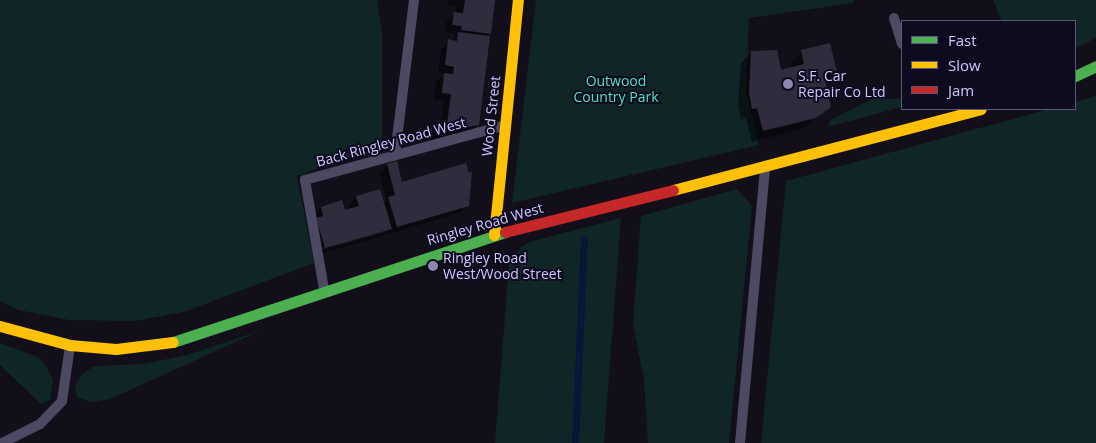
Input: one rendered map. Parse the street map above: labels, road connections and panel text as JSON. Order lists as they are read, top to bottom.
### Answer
{
  "streets": {
    "main road": ["Wood Street", "Ringley Road West"],
    "lane": ["Back Ringley Road West"]
  },
  "crossings": [
    ["Wood Street", "Back Ringley Road West"],
    ["Wood Street", "Ringley Road West"],
    ["Back Ringley Road West", "Ringley Road West"]
  ],
  "parks": ["Outwood Country Park"],
  "places": ["S.F. Car Repair Co Ltd", "Ringley Road West/Wood Street"],
  "legend": ["Fast", "Slow", "Jam"]
}
